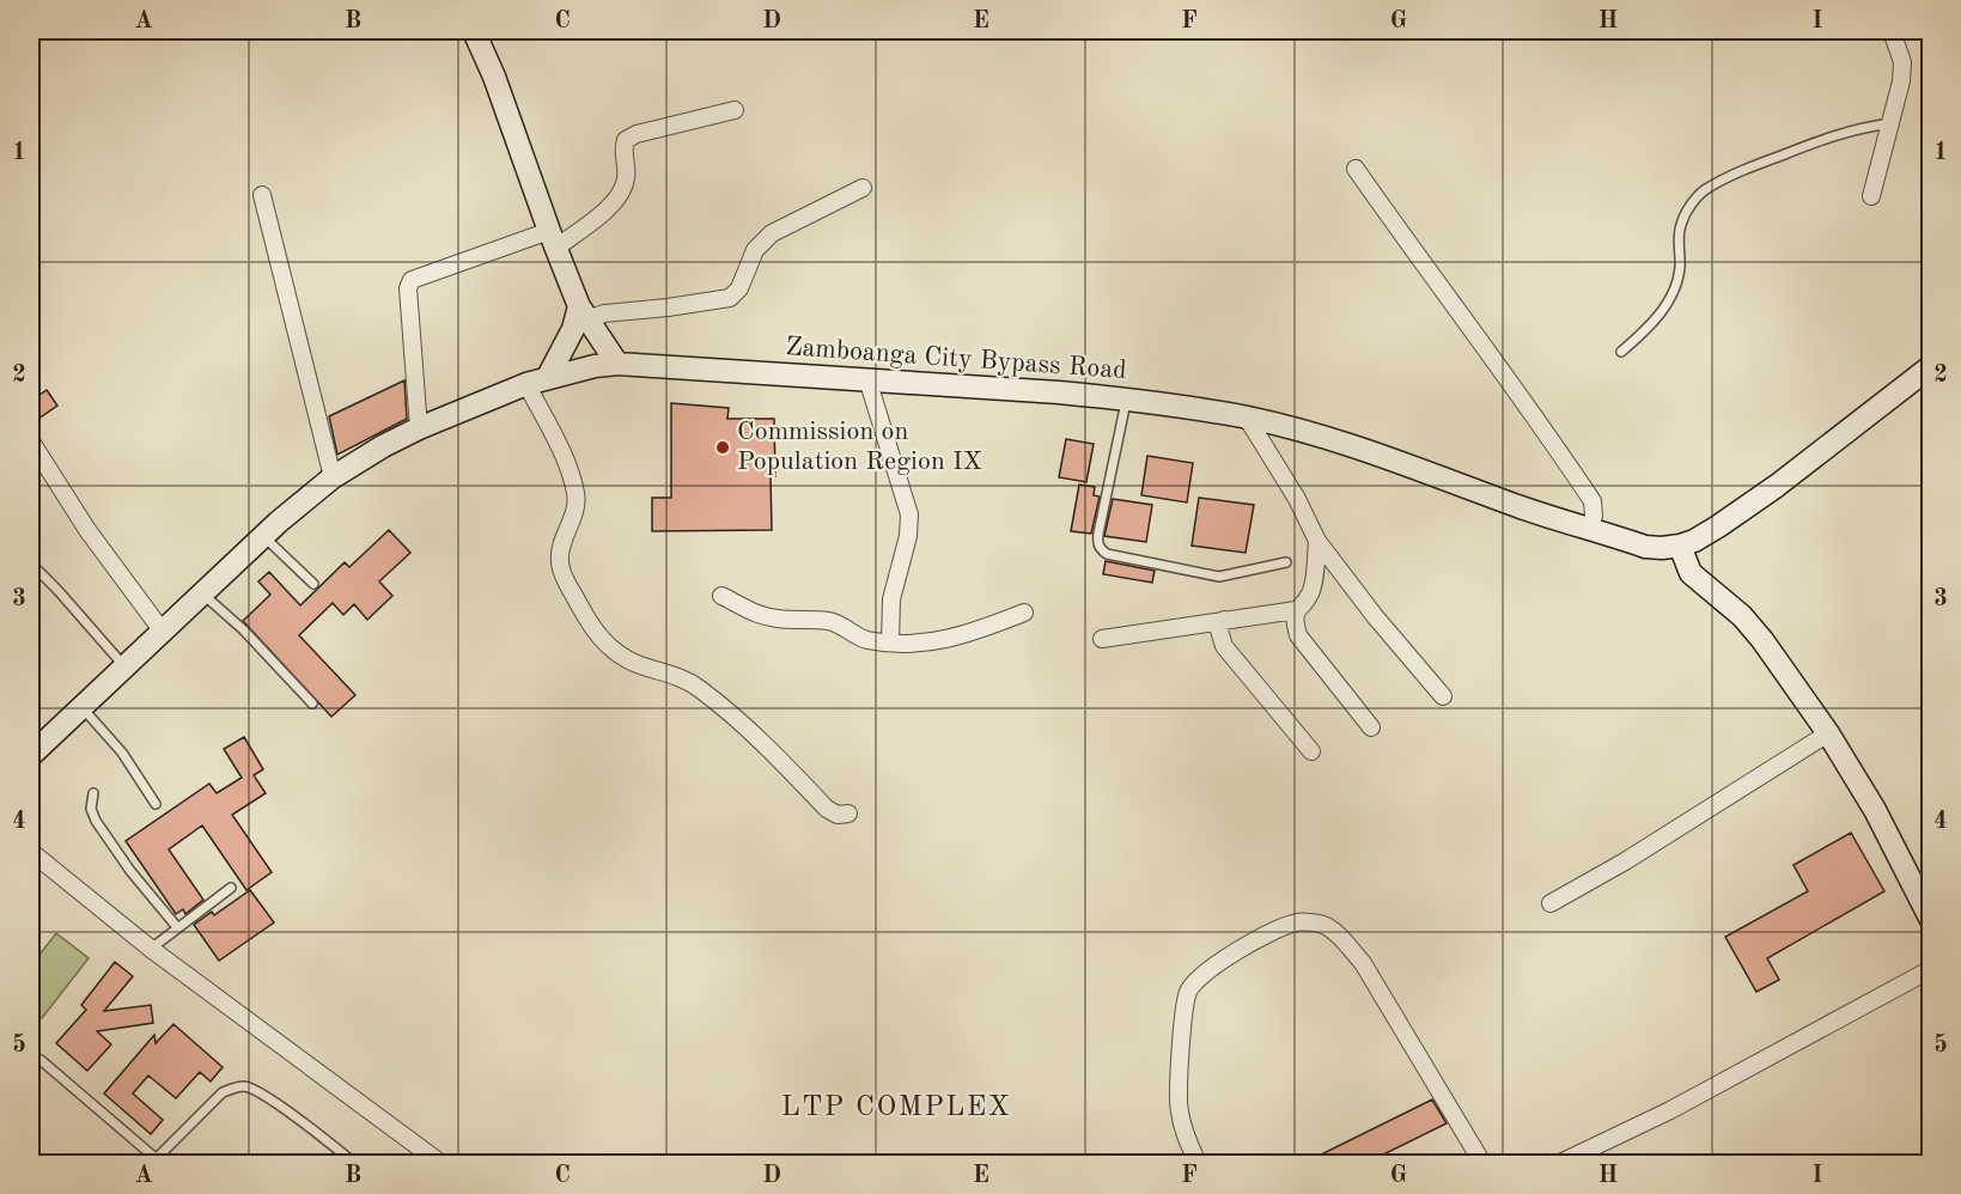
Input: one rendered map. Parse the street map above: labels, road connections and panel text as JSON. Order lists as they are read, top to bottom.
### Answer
{
  "streets": {
    "main road": ["Zamboanga City Bypass Road"]
  },
  "districts": ["LTP COMPLEX"],
  "places": ["Commission on Population Region IX"],
  "grid": {
    "columns": [
      "A",
      "B",
      "C",
      "D",
      "E",
      "F",
      "G",
      "H",
      "I"
    ],
    "rows": [
      "1",
      "2",
      "3",
      "4",
      "5"
    ]
  }
}
